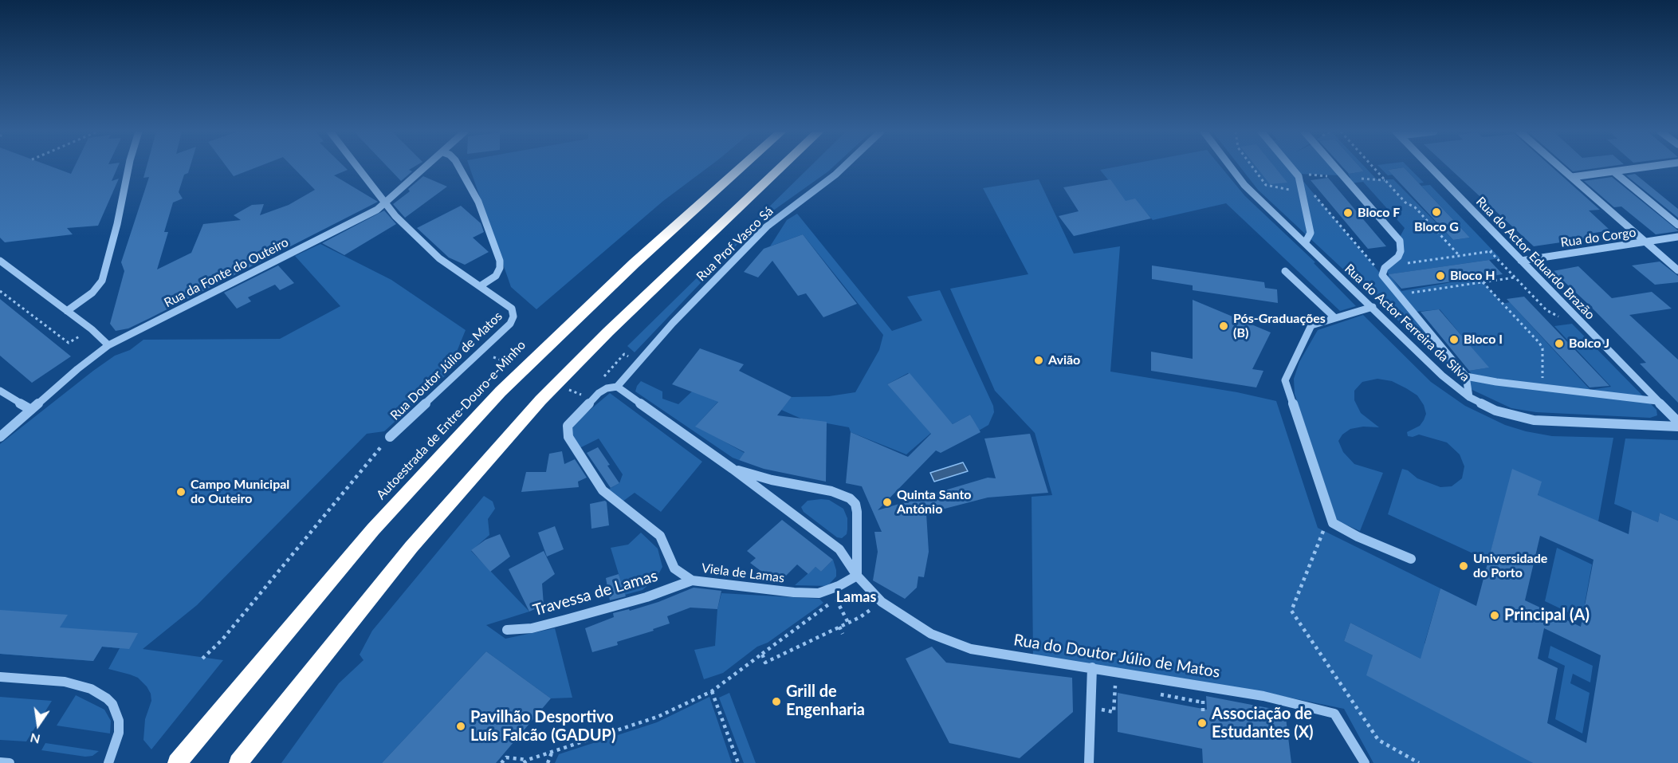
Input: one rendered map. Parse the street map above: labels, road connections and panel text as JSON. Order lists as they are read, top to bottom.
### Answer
{
  "streets": {
    "highway": ["Autoestrada de Entre-Douro-e-Minho"],
    "street": [
      "Rua do Corgo",
      "Rua Prof Vasco Sá",
      "Rua do Actor Eduardo Brazão",
      "Rua da Fonte do Outeiro",
      "Rua do Actor Ferreira da Silva",
      "Rua Doutor Júlio de Matos",
      "Viela de Lamas",
      "Travessa de Lamas",
      "Rua do Doutor Júlio de Matos"
    ]
  },
  "crossings": [
    ["Rua do Corgo", "Rua do Actor Eduardo Brazão"],
    ["Rua Prof Vasco Sá", "Viela de Lamas"],
    ["Rua Prof Vasco Sá", "Rua do Doutor Júlio de Matos"],
    ["Rua da Fonte do Outeiro", "Rua Doutor Júlio de Matos"],
    ["Viela de Lamas", "Travessa de Lamas"],
    ["Viela de Lamas", "Rua do Doutor Júlio de Matos"]
  ],
  "districts": ["Lamas"],
  "places": [
    "Bloco G",
    "Bloco F",
    "Bloco H",
    "Pós-Graduações (B)",
    "Bloco I",
    "Bolco J",
    "Avião",
    "Campo Municipal do Outeiro",
    "Quinta Santo António",
    "Universidade do Porto",
    "Principal (A)",
    "Grill de Engenharia",
    "Associação de Estudantes (X)",
    "Pavilhão Desportivo Luís Falcão (GADUP)"
  ],
  "north": "bottom"
}
